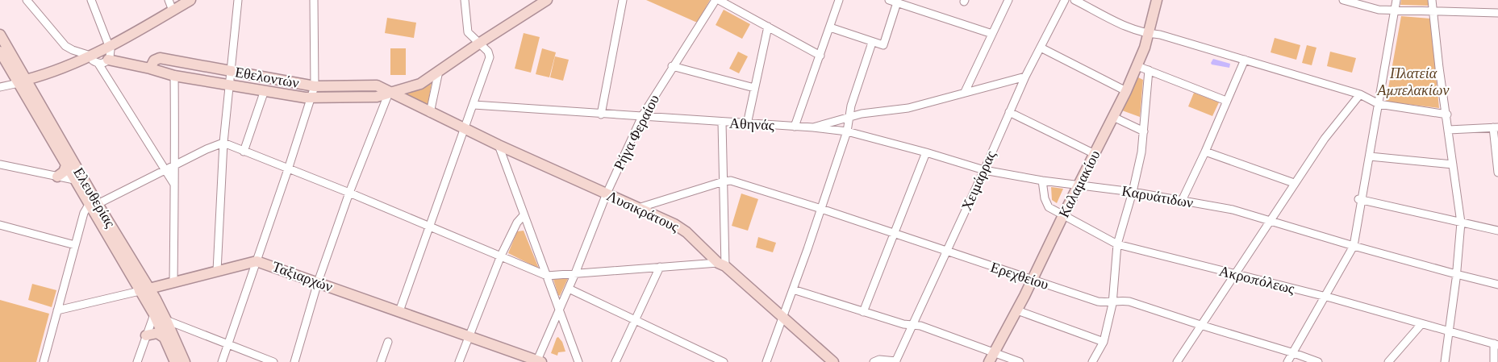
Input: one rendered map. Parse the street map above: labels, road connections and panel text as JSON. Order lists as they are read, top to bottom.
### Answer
{
  "streets": {
    "street": [
      "Εθελοντών",
      "Αθηνάς",
      "Ρήγα Φεραίου",
      "Χειμάρρας",
      "Καλαμακίου",
      "Καρυάτιδων",
      "Ελευθερίας",
      "Λυσικράτους",
      "Ερεχθείου",
      "Ταξιαρχών",
      "Ακροπόλεως"
    ]
  },
  "crossings": [
    ["Εθελοντών", "Λυσικράτους"],
    ["Αθηνάς", "Ρήγα Φεραίου"],
    ["Αθηνάς", "Χειμάρρας"],
    ["Αθηνάς", "Καρυάτιδων"],
    ["Ρήγα Φεραίου", "Λυσικράτους"],
    ["Ρήγα Φεραίου", "Ταξιαρχών"],
    ["Χειμάρρας", "Καρυάτιδων"],
    ["Χειμάρρας", "Ερεχθείου"],
    ["Καλαμακίου", "Καρυάτιδων"],
    ["Καλαμακίου", "Ερεχθείου"],
    ["Καλαμακίου", "Ακροπόλεως"],
    ["Καρυάτιδων", "Ακροπόλεως"],
    ["Ελευθερίας", "Ταξιαρχών"]
  ],
  "parks": ["Πλατεία Αμπελακίων"]
}
